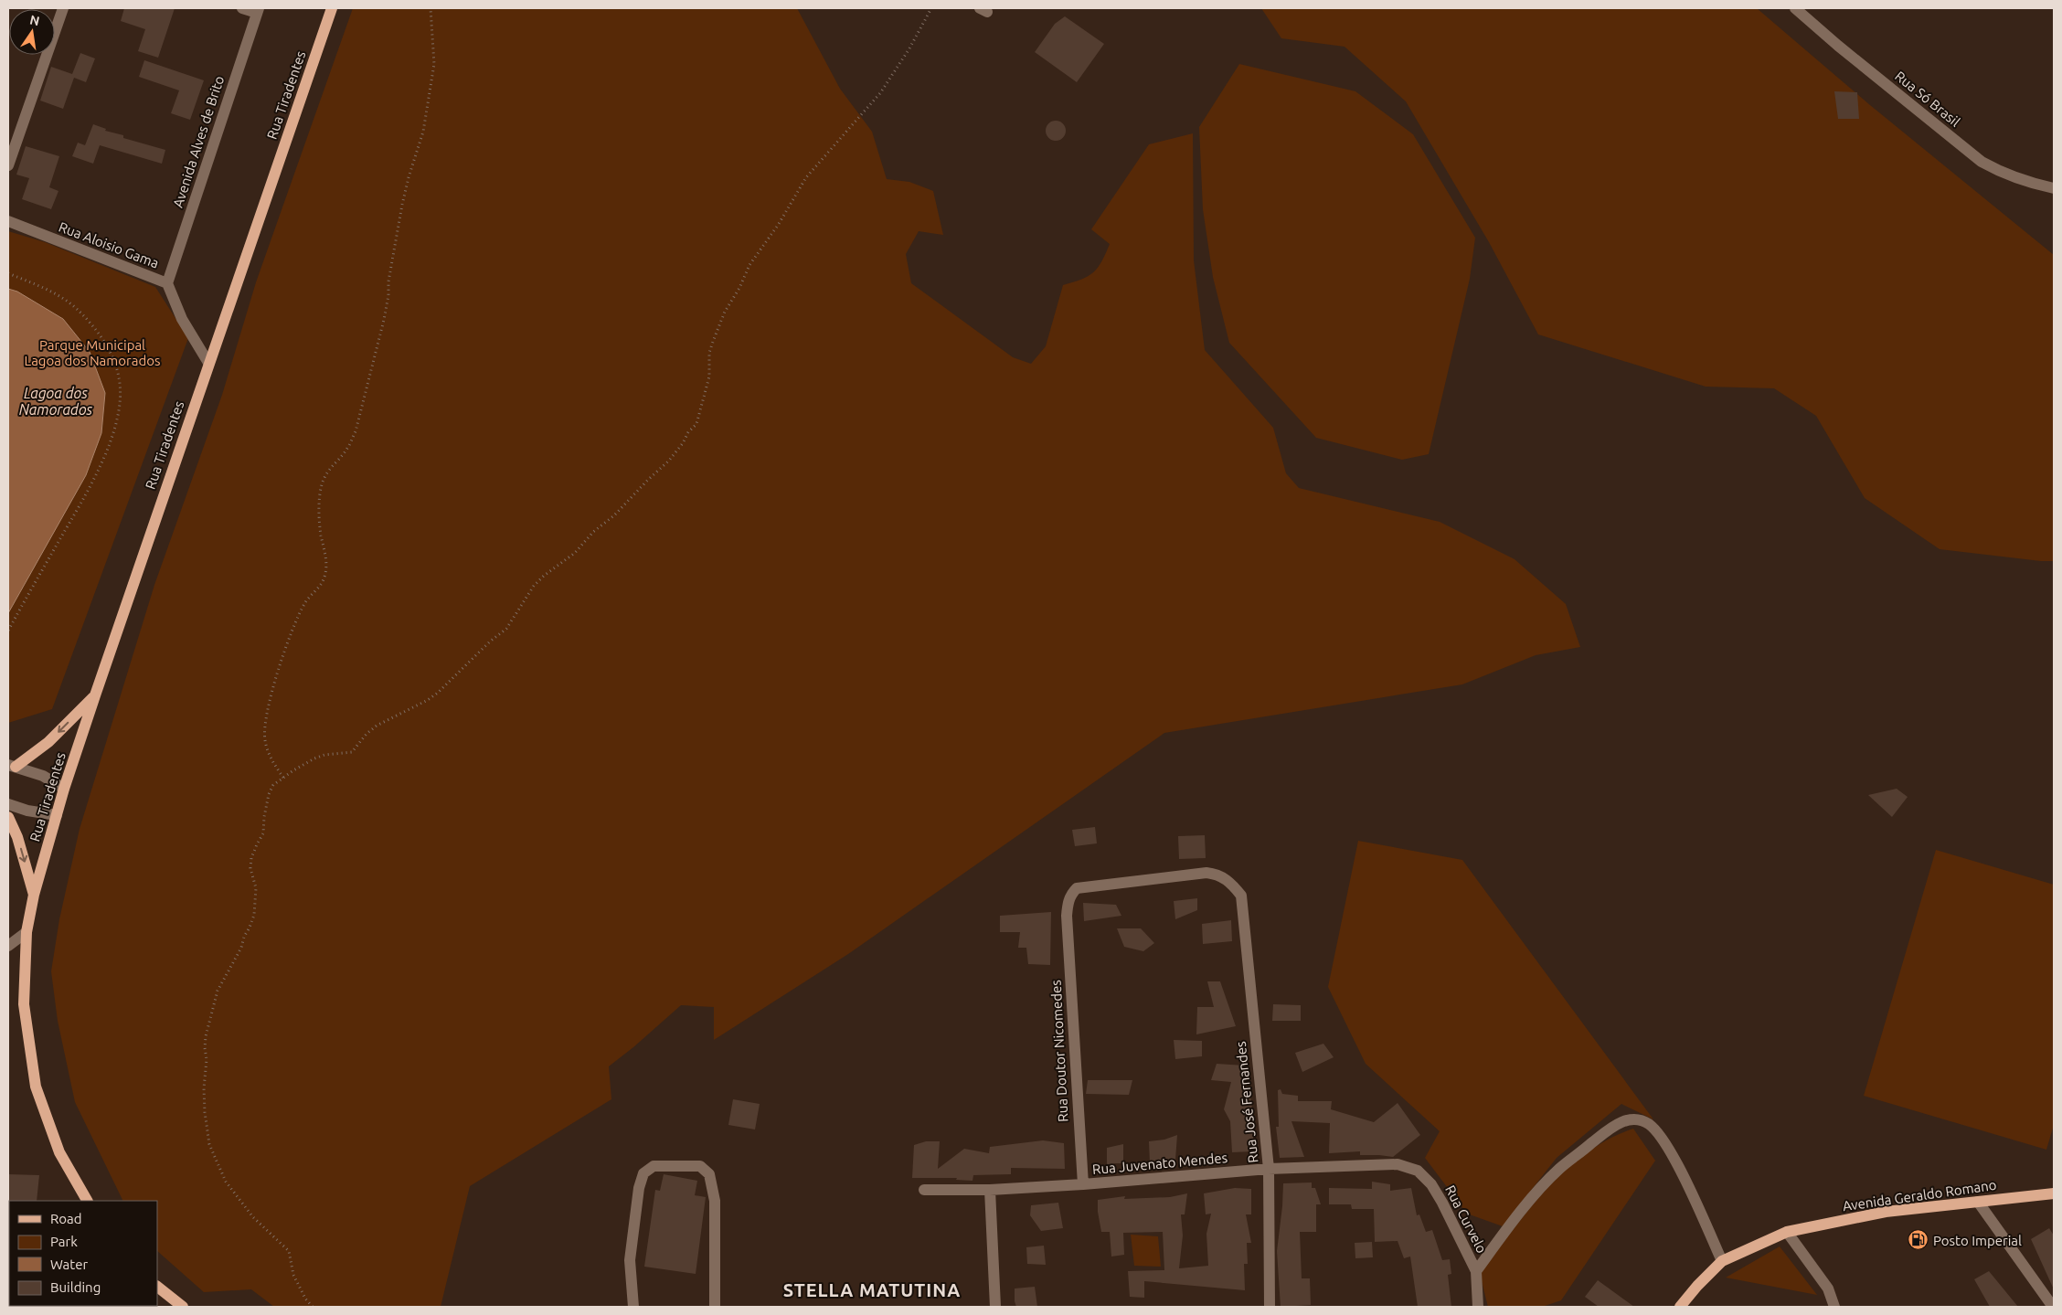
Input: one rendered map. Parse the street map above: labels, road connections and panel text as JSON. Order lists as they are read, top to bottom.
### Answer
{
  "streets": {
    "main road": ["Rua Tiradentes", "Avenida Geraldo Romano"],
    "street": [
      "Rua Só Brasil",
      "Avenida Alves de Brito",
      "Rua Aloisio Gama",
      "Rua Doutor Nicomedes",
      "Rua José Fernandes",
      "Rua Juvenato Mendes",
      "Rua Curvelo"
    ]
  },
  "crossings": [
    ["Rua Tiradentes", "Rua Aloisio Gama"],
    ["Avenida Alves de Brito", "Rua Aloisio Gama"],
    ["Rua Doutor Nicomedes", "Rua José Fernandes"],
    ["Rua Doutor Nicomedes", "Rua Juvenato Mendes"],
    ["Rua José Fernandes", "Rua Juvenato Mendes"],
    ["Rua Juvenato Mendes", "Rua Curvelo"]
  ],
  "districts": ["STELLA MATUTINA"],
  "water": ["Lagoa dos Namorados"],
  "parks": ["Parque Municipal Lagoa dos Namorados"],
  "places": {
    "fuel station": ["Posto Imperial"]
  },
  "legend": [
    "Road",
    "Park",
    "Water",
    "Building"
  ],
  "north": "top"
}
